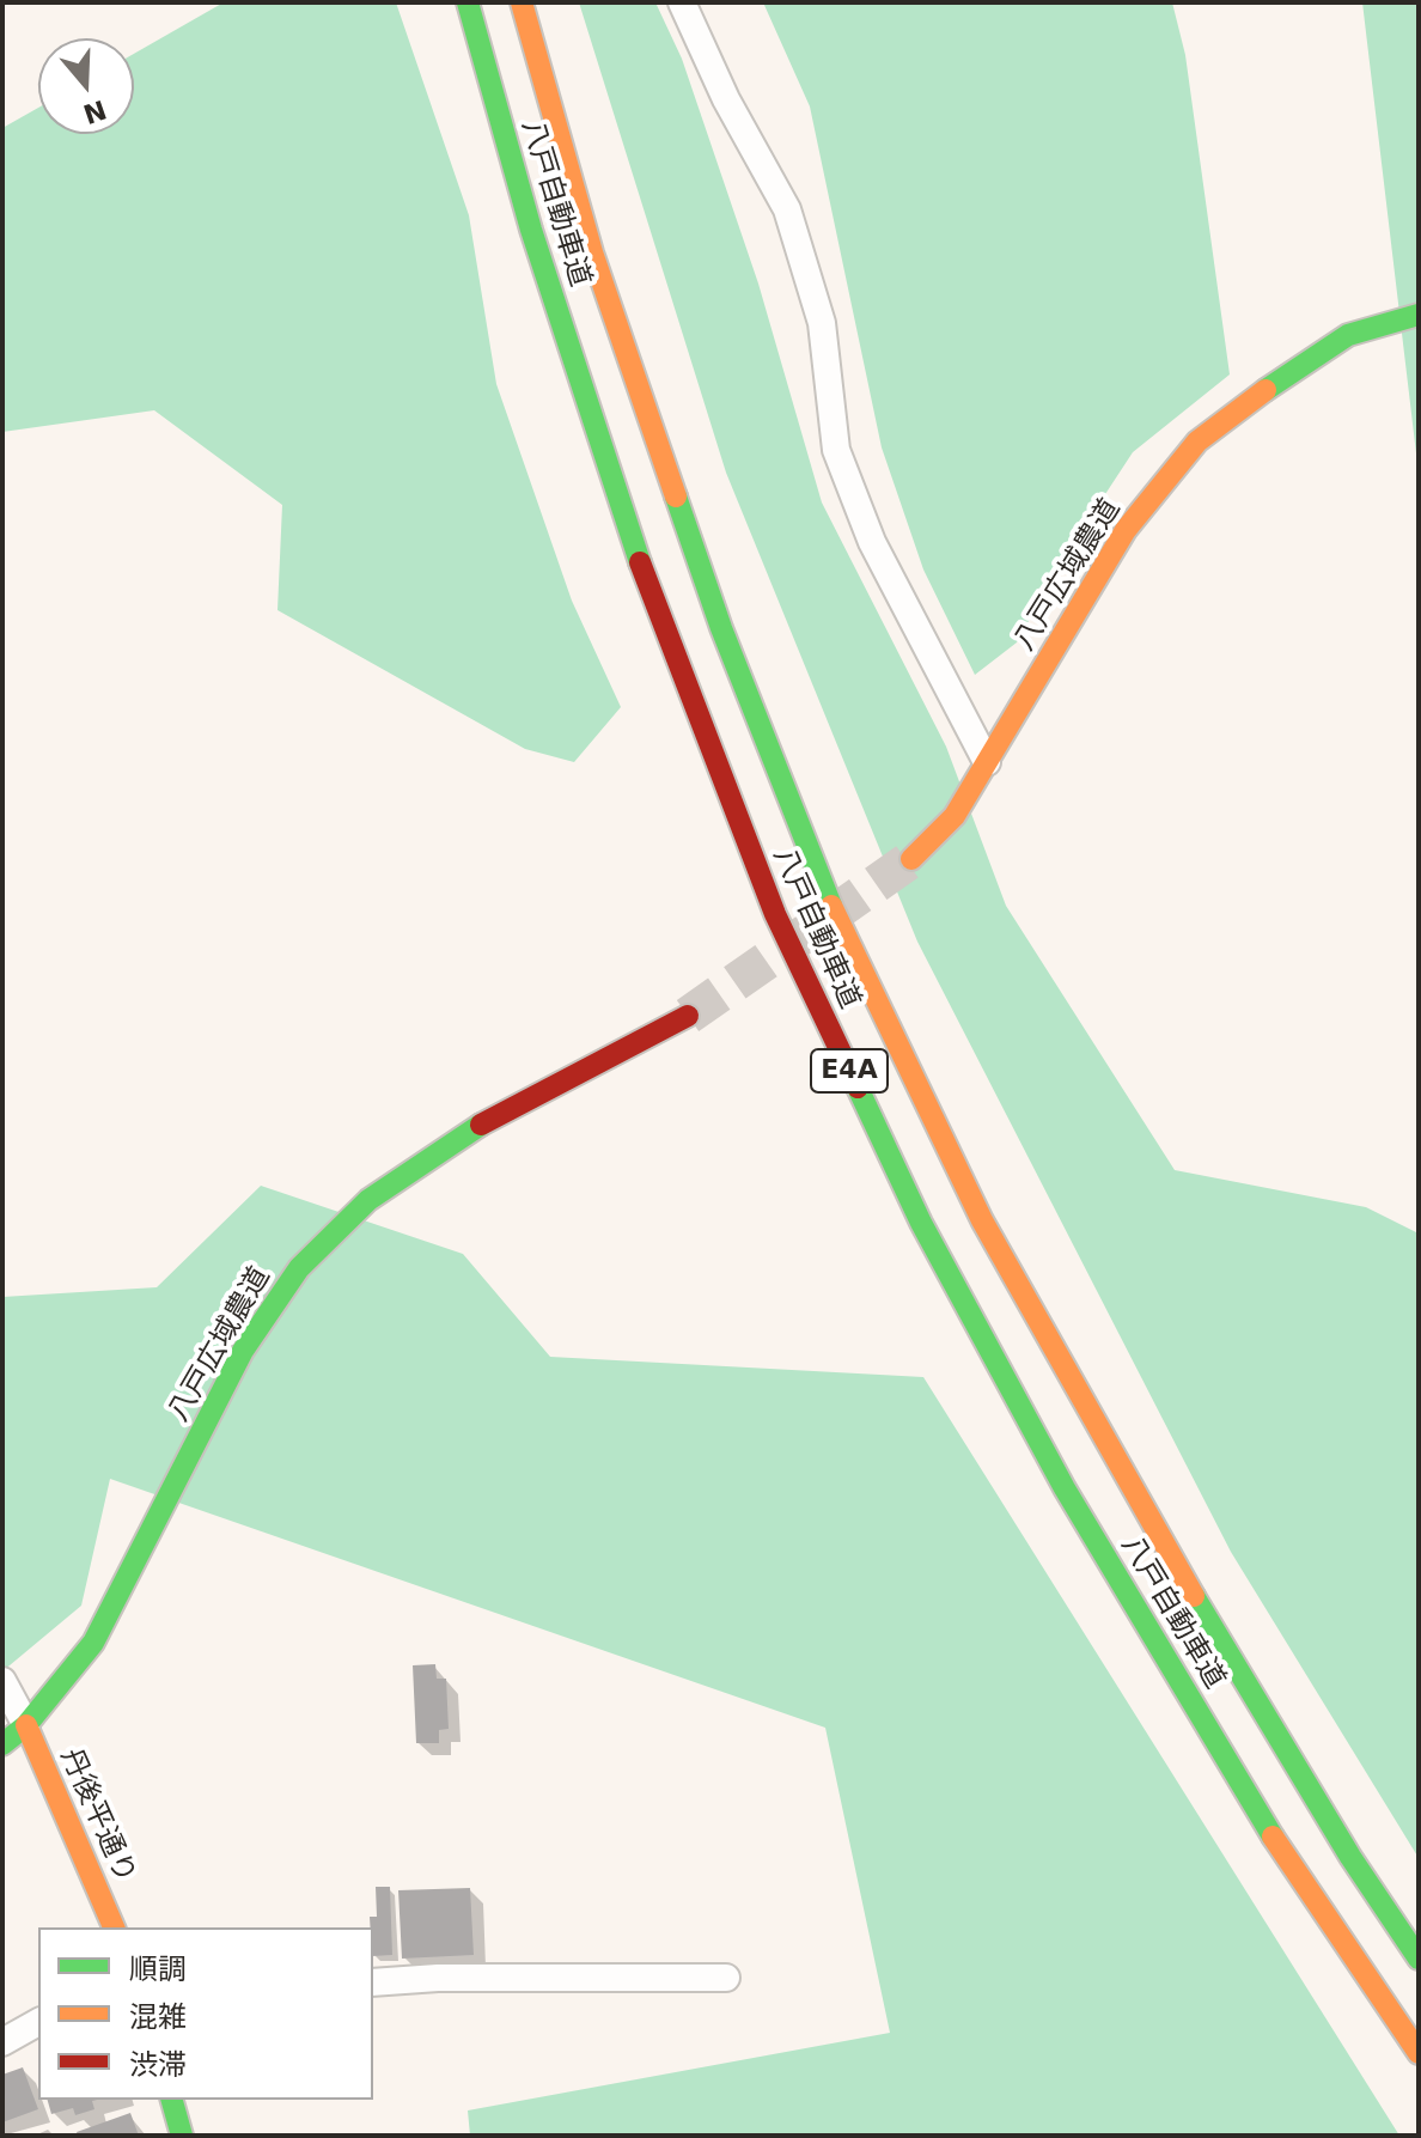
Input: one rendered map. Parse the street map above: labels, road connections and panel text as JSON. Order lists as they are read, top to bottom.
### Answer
{
  "streets": {
    "main road": [
      "八戸自動車道",
      "八戸広域農道",
      "E4A",
      "丹後平通り"
    ]
  },
  "crossings": [
    ["八戸広域農道", "丹後平通り"]
  ],
  "legend": ["順調", "混雑", "渋滞"],
  "north": "bottom"
}
